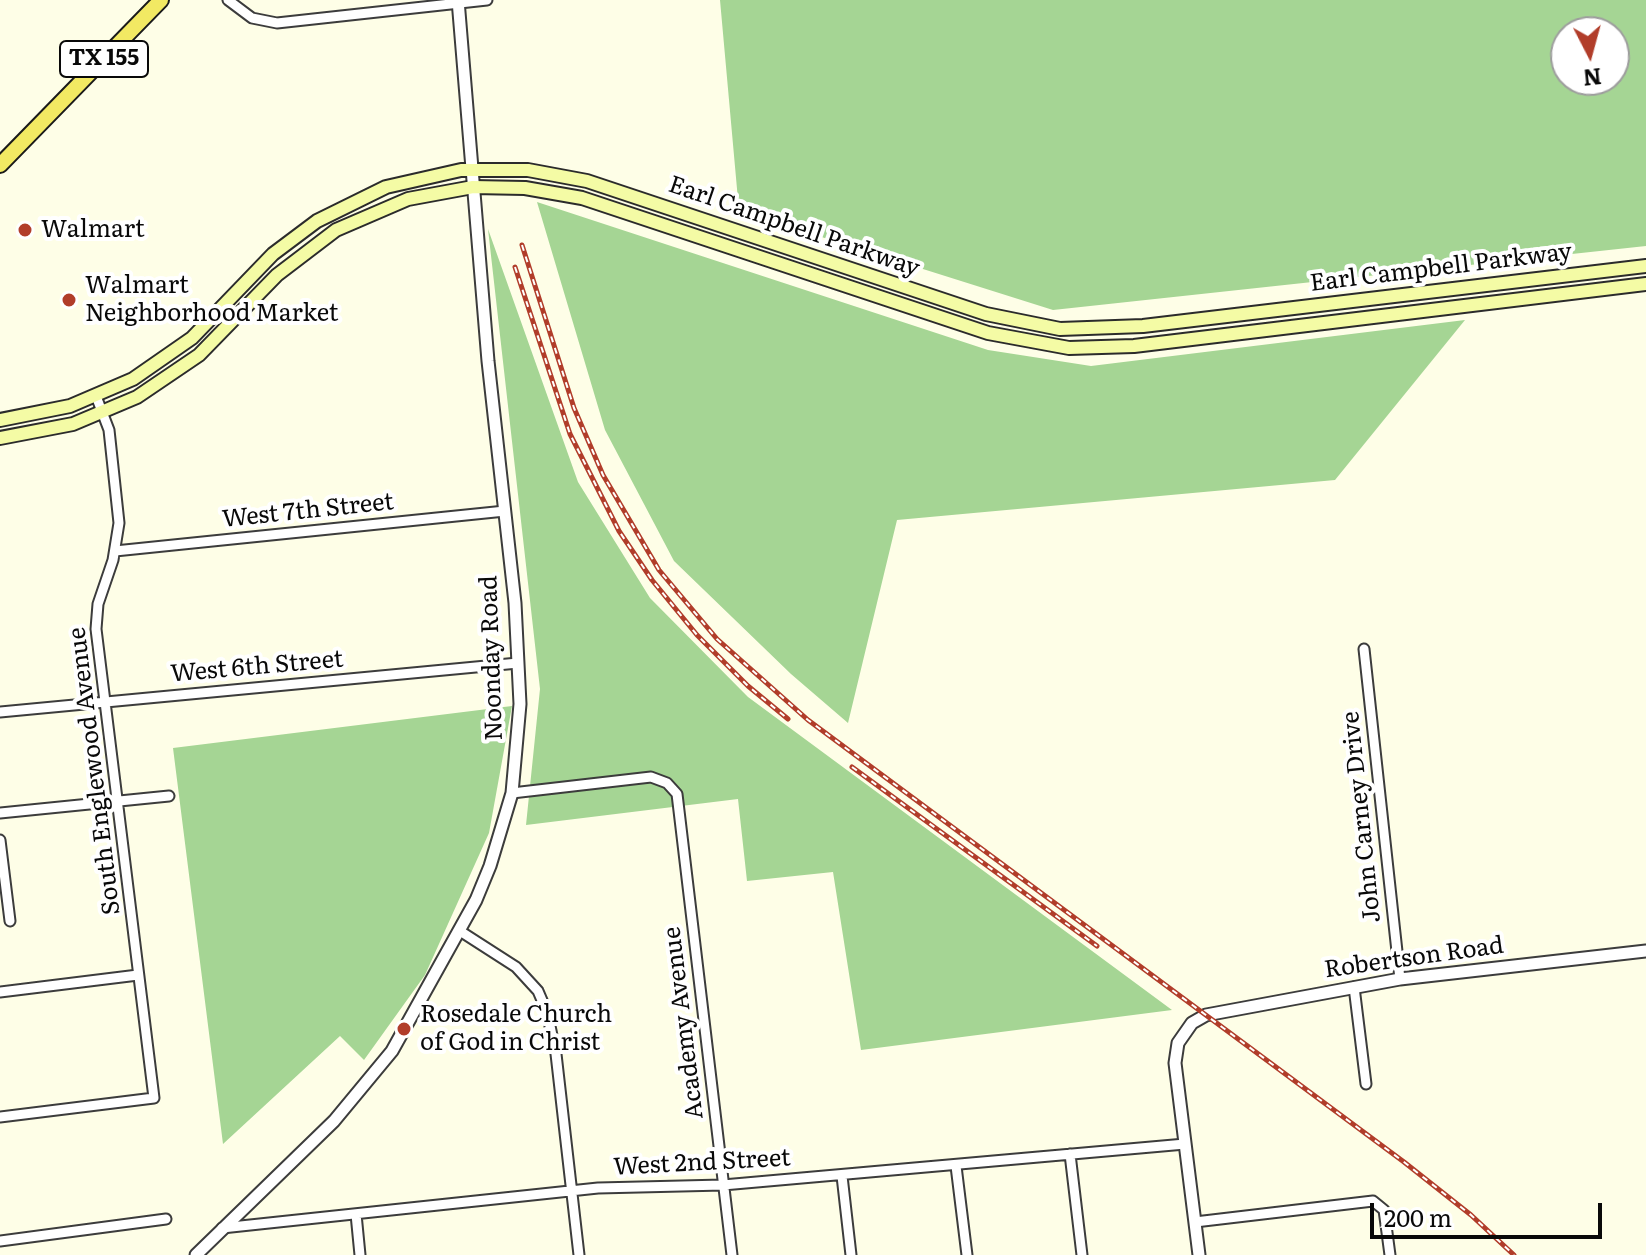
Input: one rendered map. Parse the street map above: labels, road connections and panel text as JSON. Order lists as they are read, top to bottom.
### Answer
{
  "streets": {
    "main road": ["TX 155", "Earl Campbell Parkway"],
    "street": [
      "West 7th Street",
      "Noonday Road",
      "West 6th Street",
      "South Englewood Avenue",
      "John Carney Drive",
      "Robertson Road",
      "Academy Avenue",
      "West 2nd Street"
    ]
  },
  "crossings": [
    ["Earl Campbell Parkway", "Noonday Road"],
    ["Earl Campbell Parkway", "South Englewood Avenue"],
    ["West 7th Street", "Noonday Road"],
    ["West 7th Street", "South Englewood Avenue"],
    ["Noonday Road", "West 6th Street"],
    ["Noonday Road", "Academy Avenue"],
    ["Noonday Road", "West 2nd Street"],
    ["West 6th Street", "South Englewood Avenue"],
    ["John Carney Drive", "Robertson Road"],
    ["Robertson Road", "West 2nd Street"],
    ["Academy Avenue", "West 2nd Street"]
  ],
  "places": ["Walmart", "Walmart Neighborhood Market", "Rosedale Church of God in Christ"],
  "scale_bar": "200 m",
  "north": "bottom"
}
